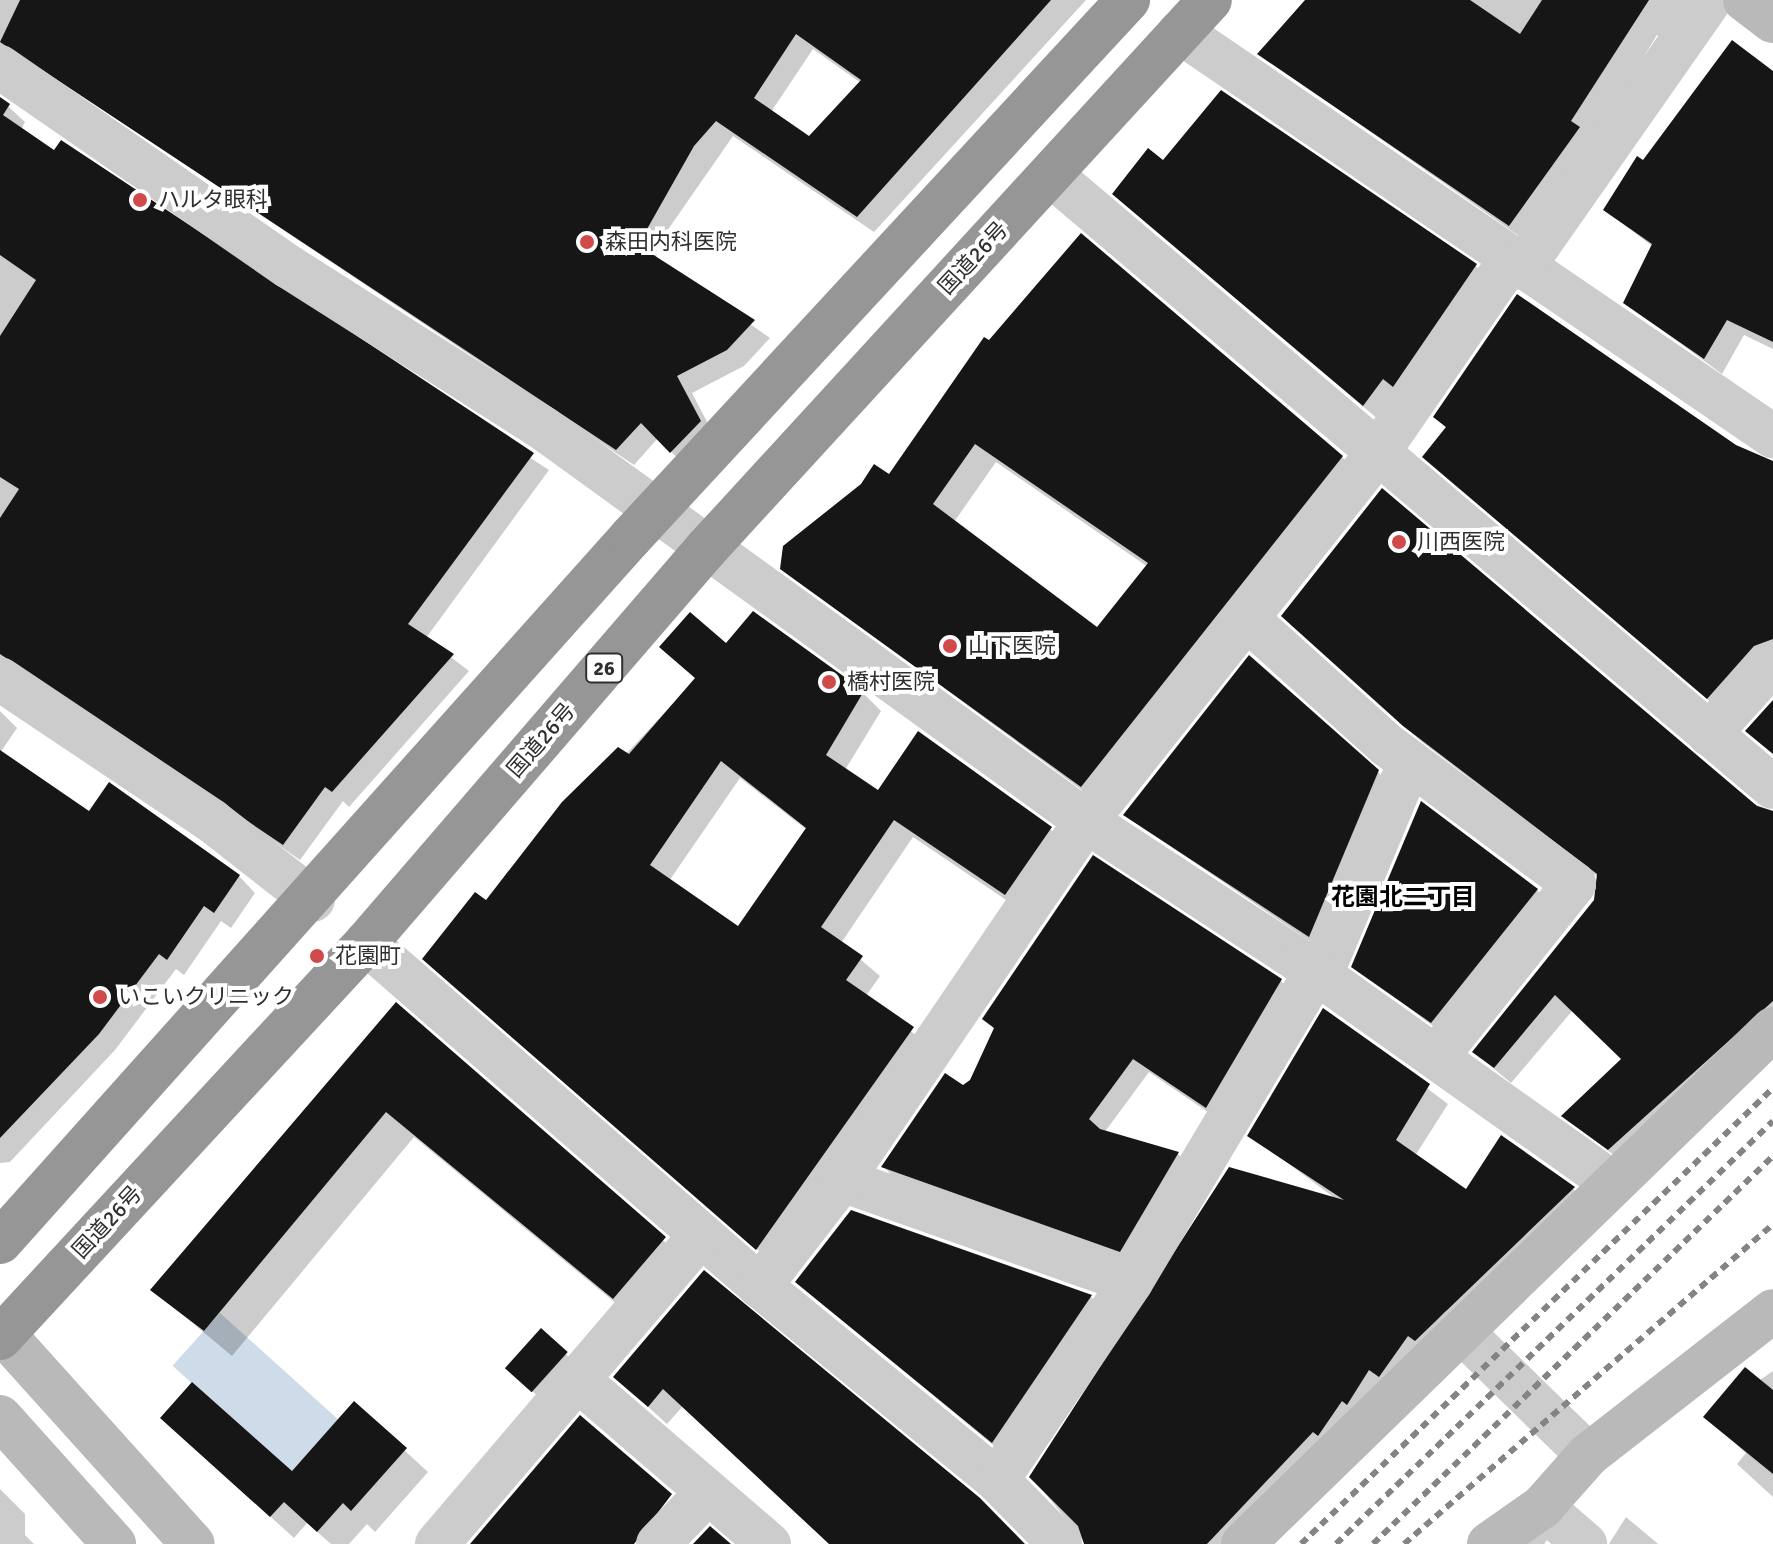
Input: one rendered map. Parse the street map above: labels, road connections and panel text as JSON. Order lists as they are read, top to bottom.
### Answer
{
  "streets": {
    "highway": ["国道26号", "26"]
  },
  "districts": ["花園北二丁目"],
  "places": [
    "ハルタ眼科",
    "森田内科医院",
    "川西医院",
    "山下医院",
    "橋村医院",
    "花園町",
    "いこいクリニック"
  ]
}
